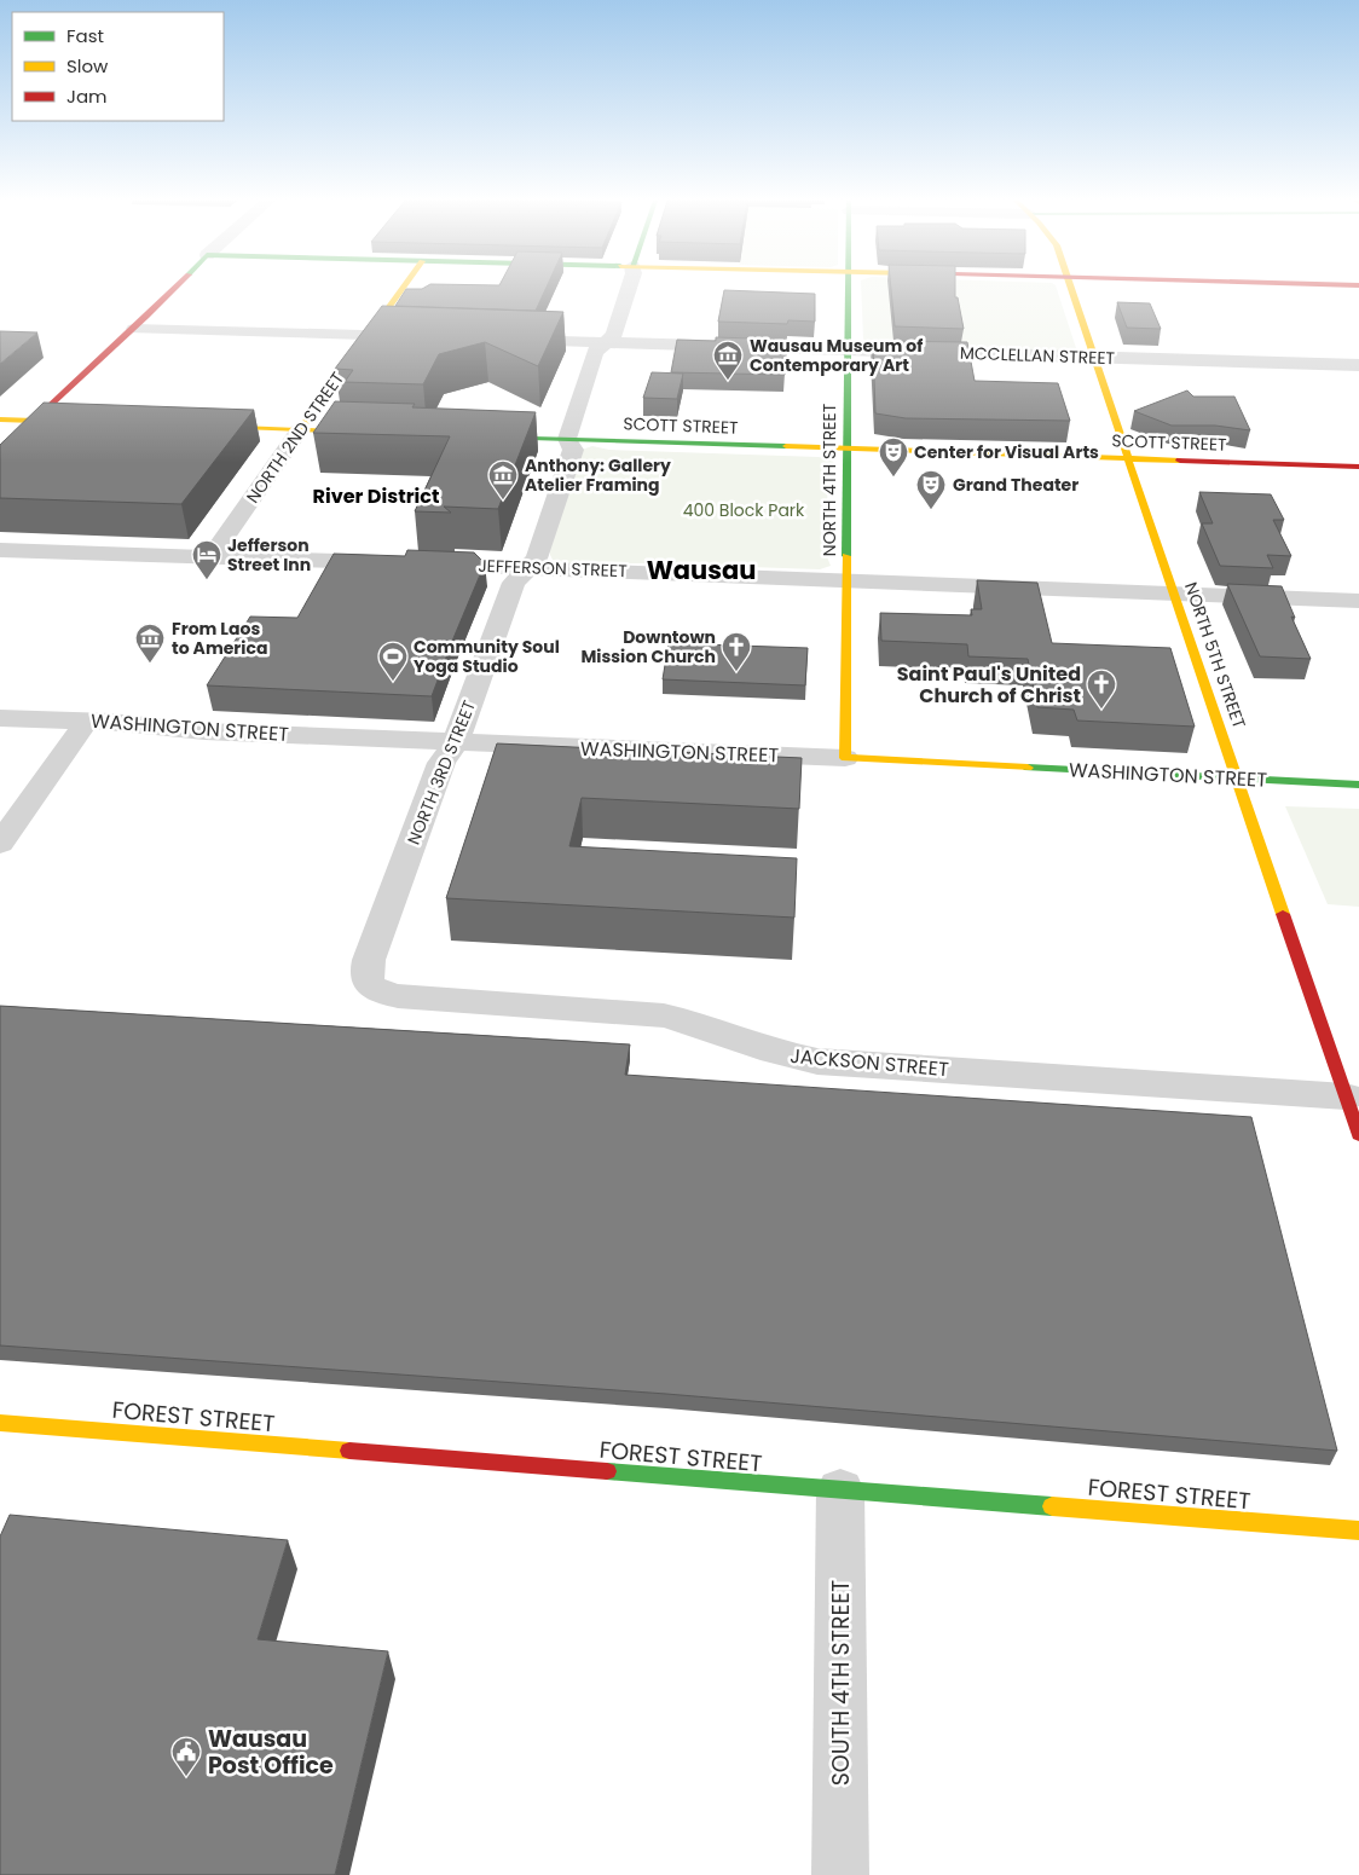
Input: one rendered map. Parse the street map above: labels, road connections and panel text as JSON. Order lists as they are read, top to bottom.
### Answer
{
  "streets": {
    "street": [
      "MCCLELLAN STREET",
      "SCOTT STREET",
      "NORTH 2ND STREET",
      "NORTH 4TH STREET",
      "JEFFERSON STREET",
      "NORTH 5TH STREET",
      "WASHINGTON STREET",
      "NORTH 3RD STREET",
      "JACKSON STREET",
      "FOREST STREET",
      "SOUTH 4TH STREET"
    ]
  },
  "crossings": [
    ["MCCLELLAN STREET", "NORTH 4TH STREET"],
    ["MCCLELLAN STREET", "NORTH 5TH STREET"],
    ["MCCLELLAN STREET", "NORTH 3RD STREET"],
    ["SCOTT STREET", "NORTH 4TH STREET"],
    ["SCOTT STREET", "NORTH 5TH STREET"],
    ["SCOTT STREET", "NORTH 3RD STREET"],
    ["NORTH 2ND STREET", "JEFFERSON STREET"],
    ["NORTH 4TH STREET", "JEFFERSON STREET"],
    ["NORTH 4TH STREET", "WASHINGTON STREET"],
    ["JEFFERSON STREET", "NORTH 5TH STREET"],
    ["JEFFERSON STREET", "NORTH 3RD STREET"],
    ["NORTH 5TH STREET", "WASHINGTON STREET"],
    ["NORTH 5TH STREET", "JACKSON STREET"],
    ["WASHINGTON STREET", "NORTH 3RD STREET"],
    ["NORTH 3RD STREET", "JACKSON STREET"],
    ["FOREST STREET", "SOUTH 4TH STREET"]
  ],
  "districts": ["River District", "Wausau"],
  "parks": ["400 Block Park"],
  "places": {
    "museum": ["Wausau Museum of Contemporary Art", "Anthony: Gallery Atelier Framing", "From Laos to America"],
    "theatre": ["Center for Visual Arts", "Grand Theater"],
    "hotel": ["Jefferson Street Inn"],
    "church": ["Downtown Mission Church", "Saint Paul's United Church of Christ"],
    "sports": ["Community Soul Yoga Studio"],
    "public building": ["Wausau Post Office"]
  },
  "legend": ["Fast", "Slow", "Jam"]
}
